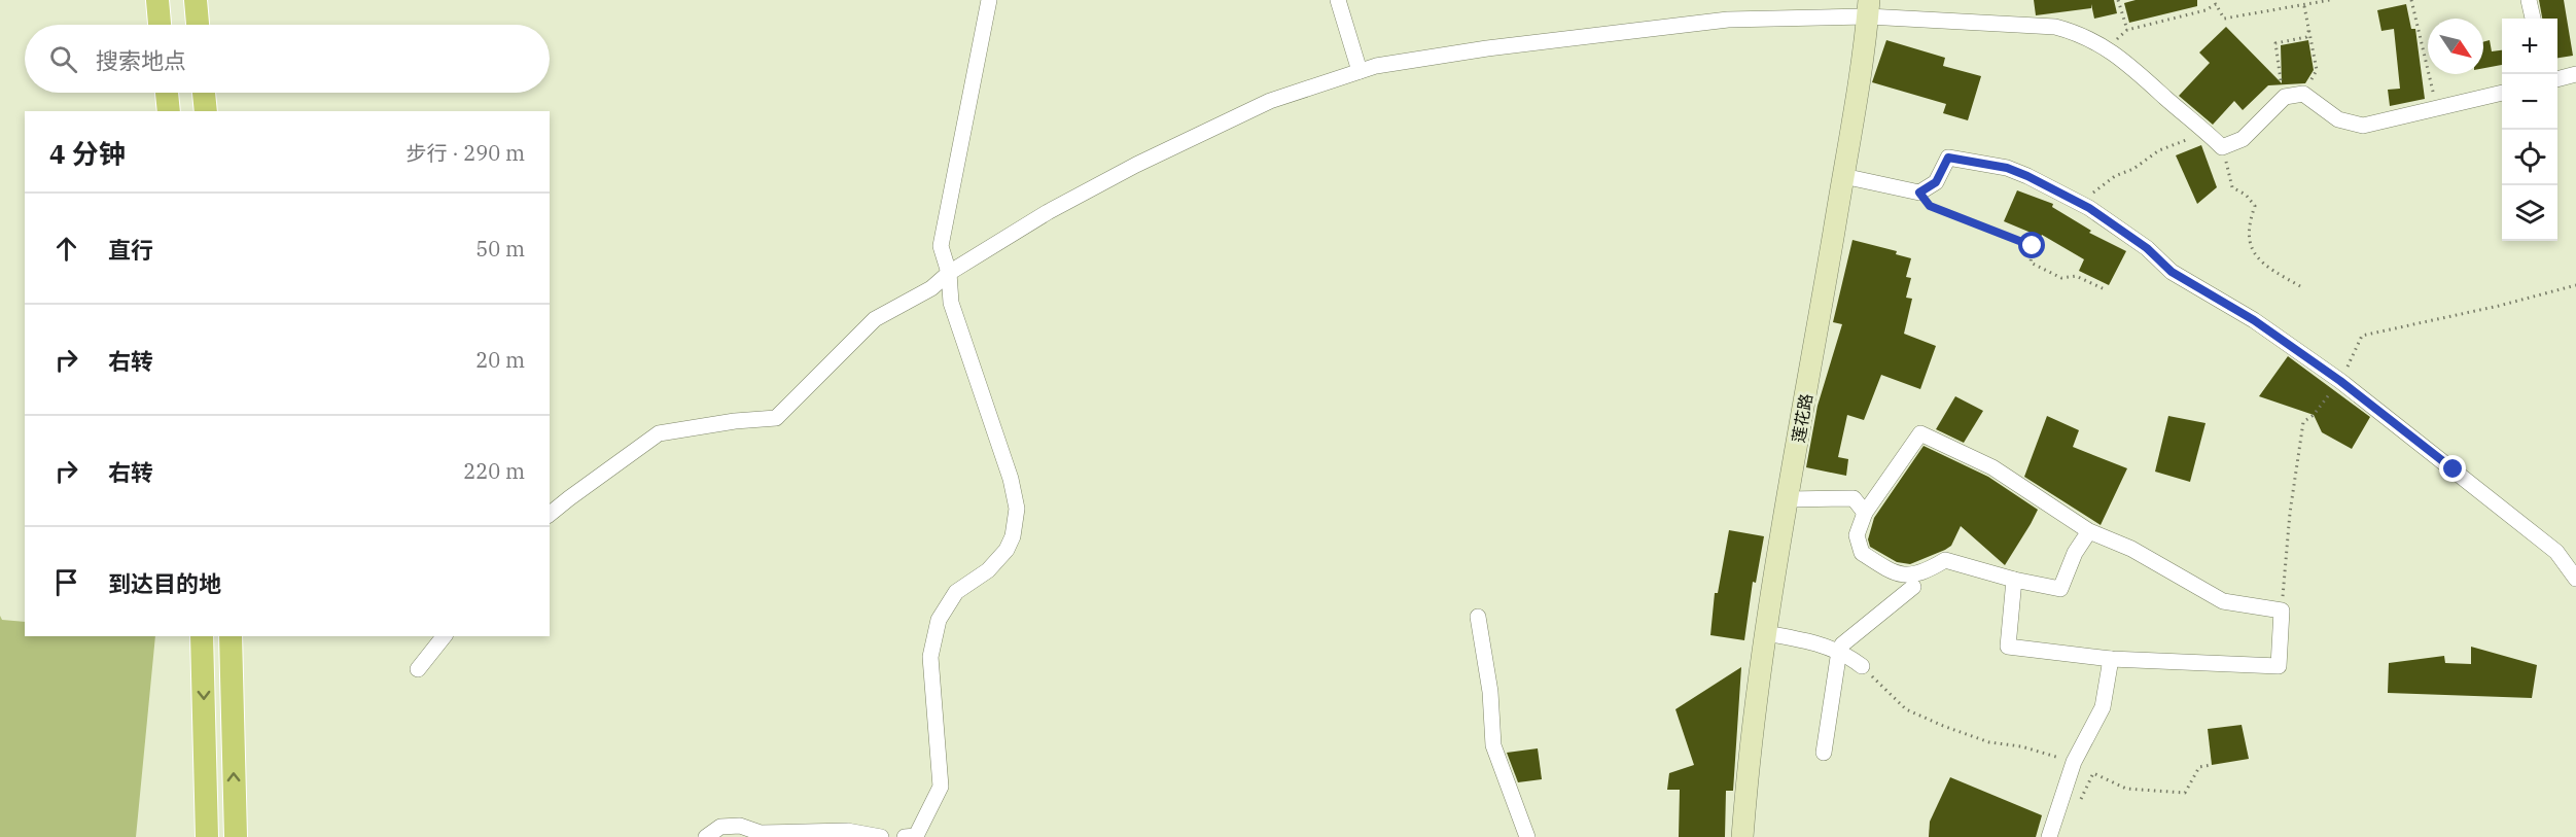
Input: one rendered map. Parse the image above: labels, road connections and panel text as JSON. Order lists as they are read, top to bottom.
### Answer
{
  "streets": {
    "main road": ["莲花路"]
  },
  "north": "bottom right",
  "page": {
    "map_buttons": ["+", "−"],
    "search": "搜索地点",
    "heading": ["4 分钟", "步行 · 290 m"],
    "list": [
      ["直行", "50 m"],
      ["右转", "20 m"],
      ["右转", "220 m"],
      "到达目的地"
    ]
  }
}
